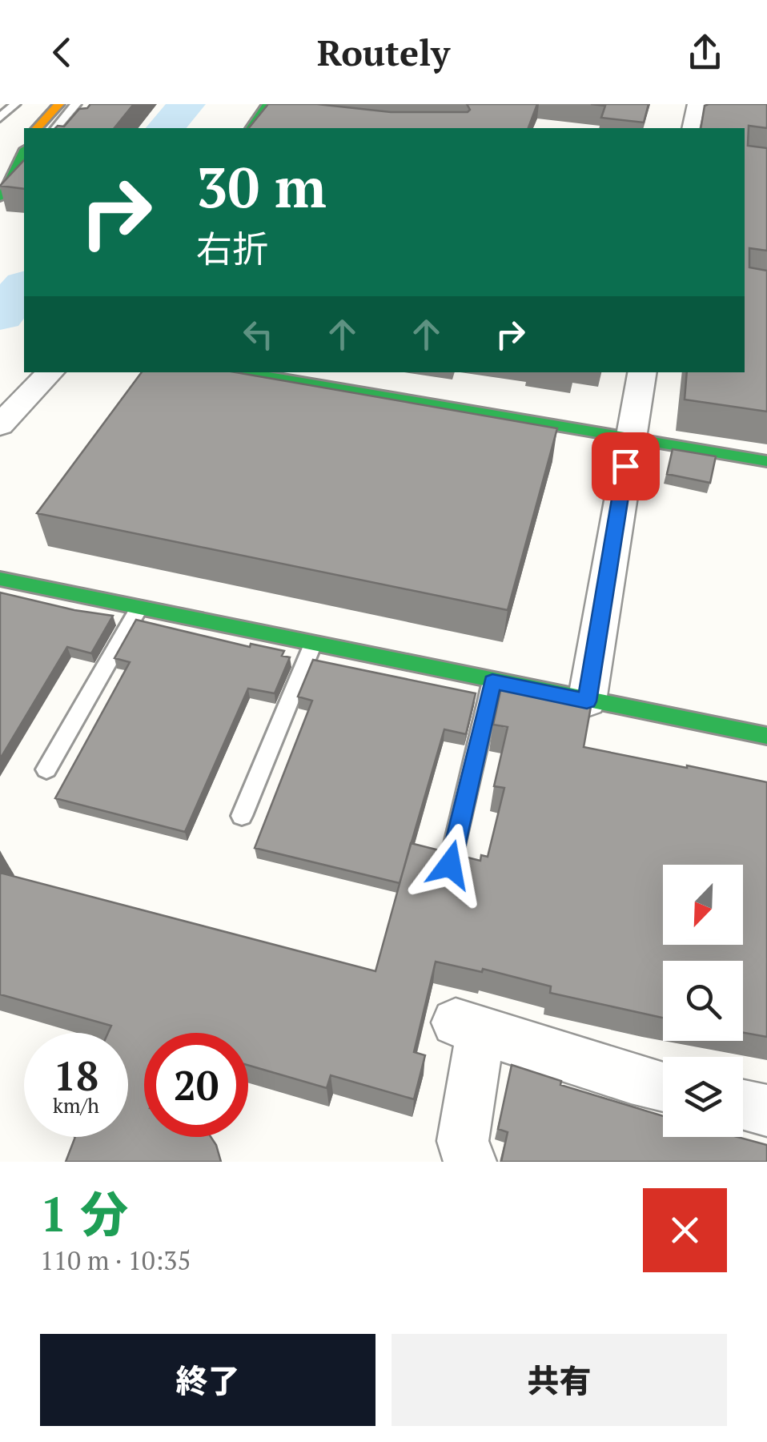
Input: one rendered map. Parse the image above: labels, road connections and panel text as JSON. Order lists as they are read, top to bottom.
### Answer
{
  "north": "bottom left",
  "page": {
    "header": "Routely",
    "turn": ["30 m", "右折"],
    "speed": "18 km/h",
    "limit": "20",
    "heading": ["1 分", "110 m · 10:35"],
    "buttons": ["終了", "共有"]
  }
}
